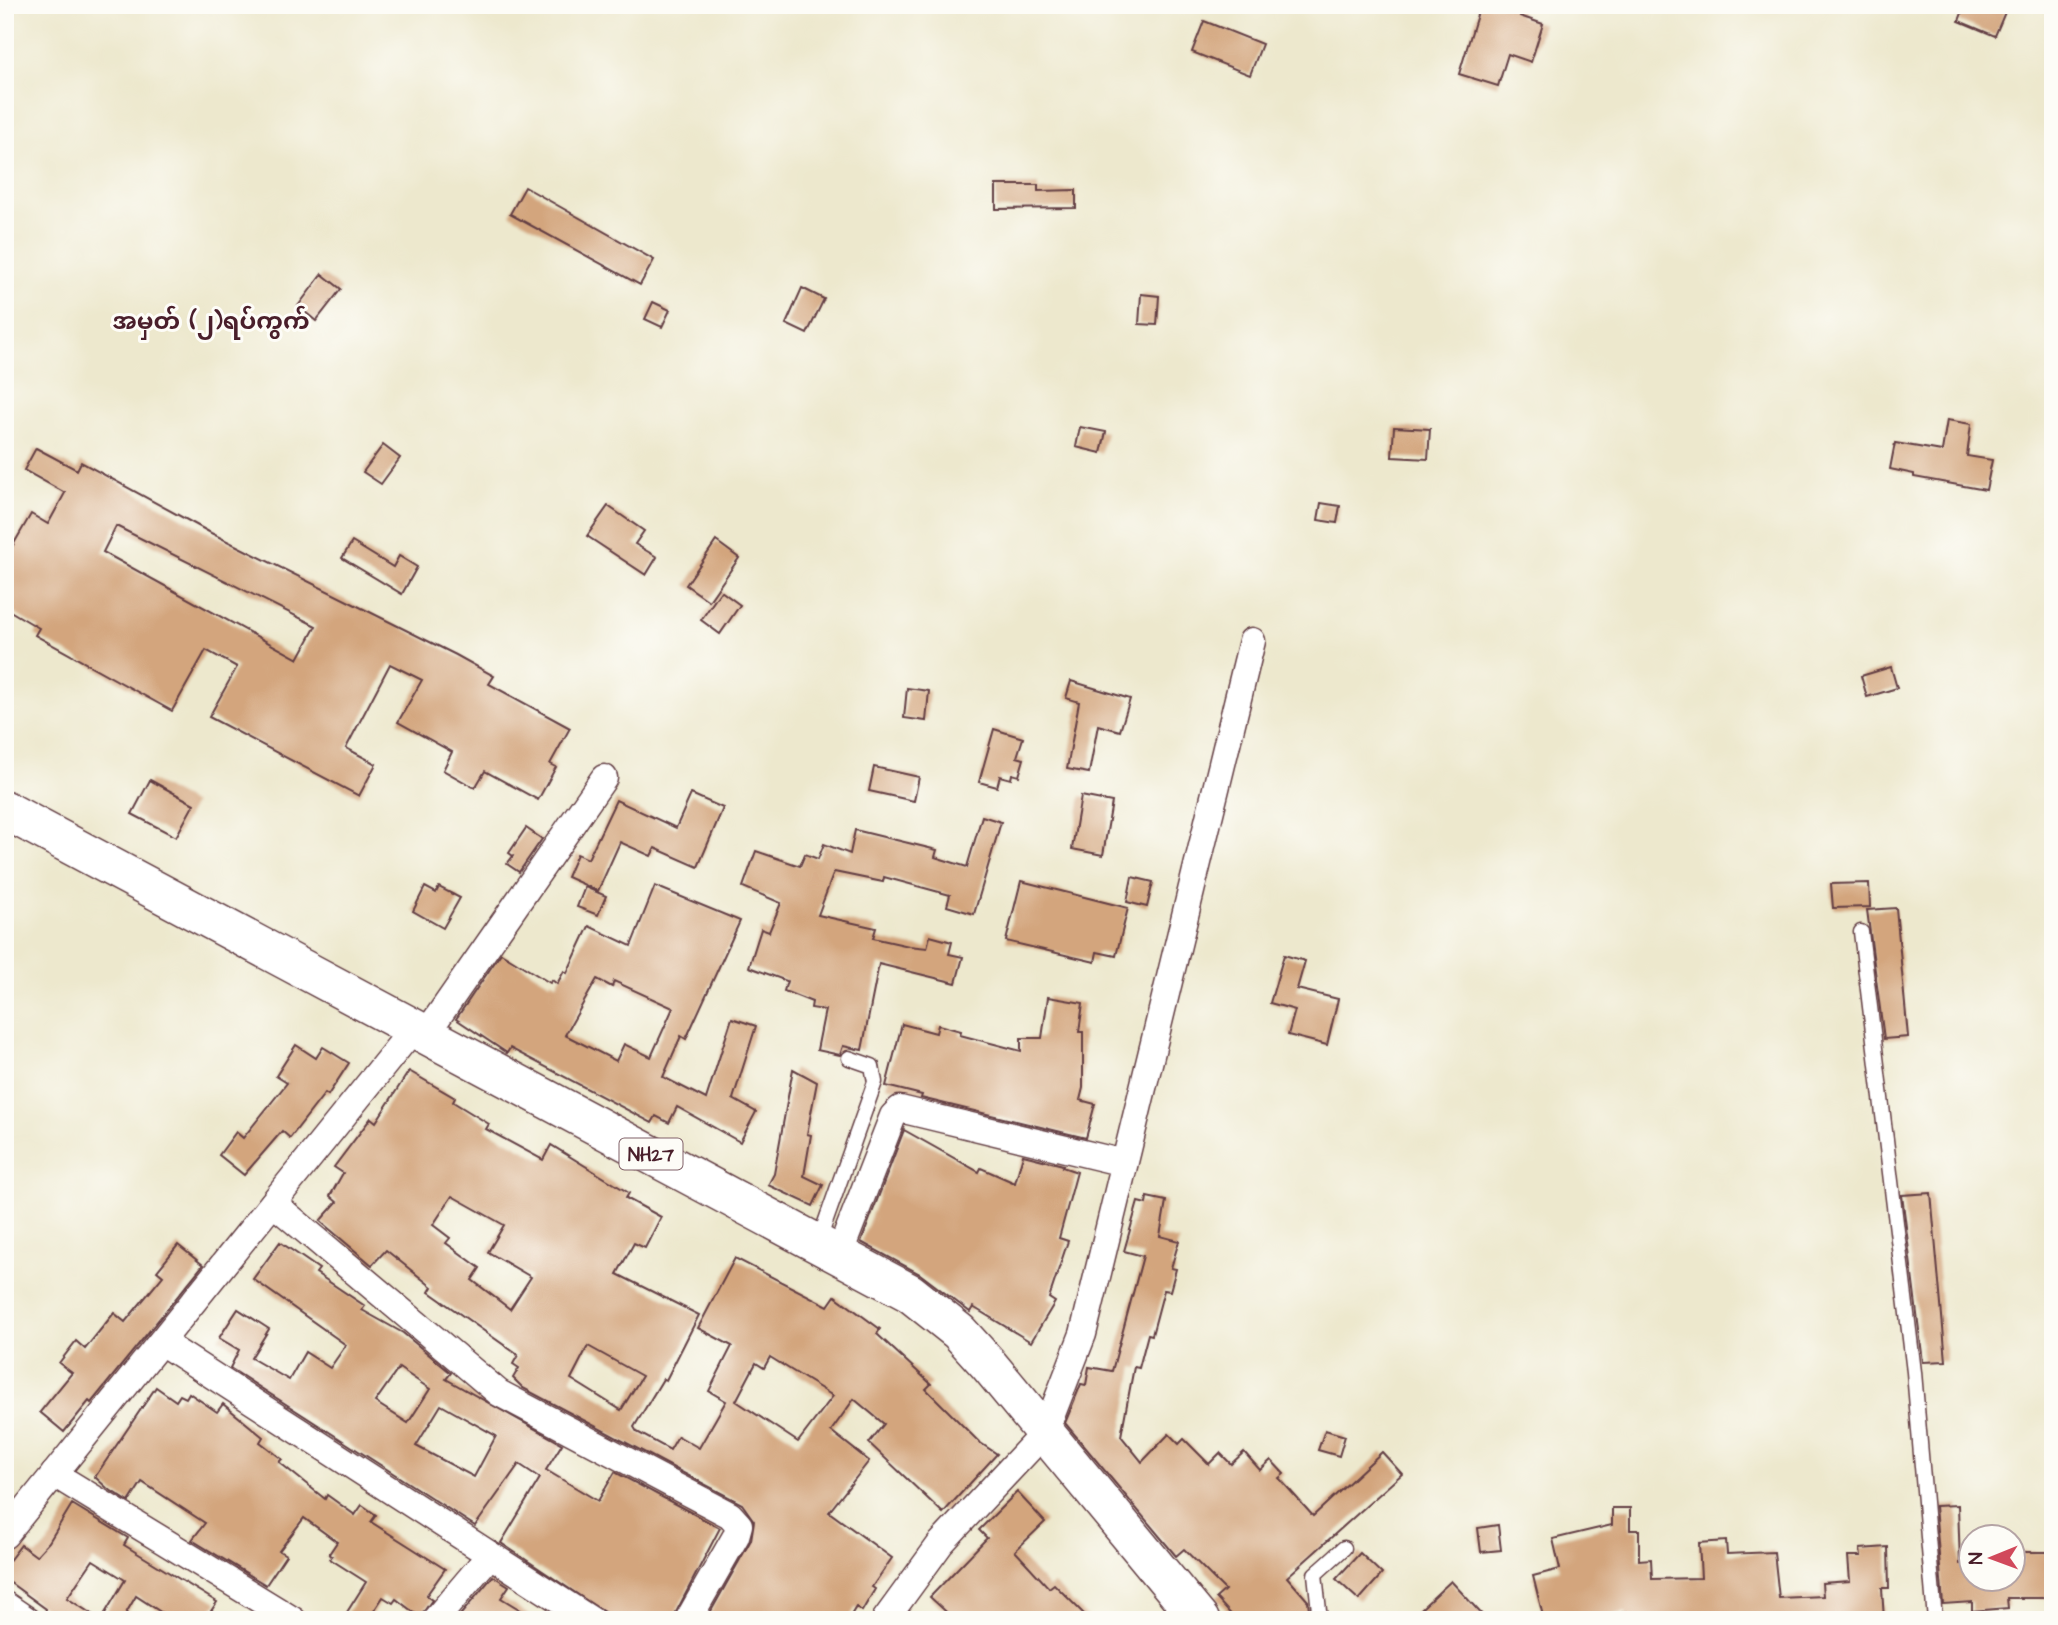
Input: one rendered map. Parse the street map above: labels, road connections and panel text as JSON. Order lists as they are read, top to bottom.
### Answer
{
  "streets": {
    "highway": ["NH27"]
  },
  "districts": ["အမှတ် (၂)ရပ်ကွက်"],
  "north": "left"
}
